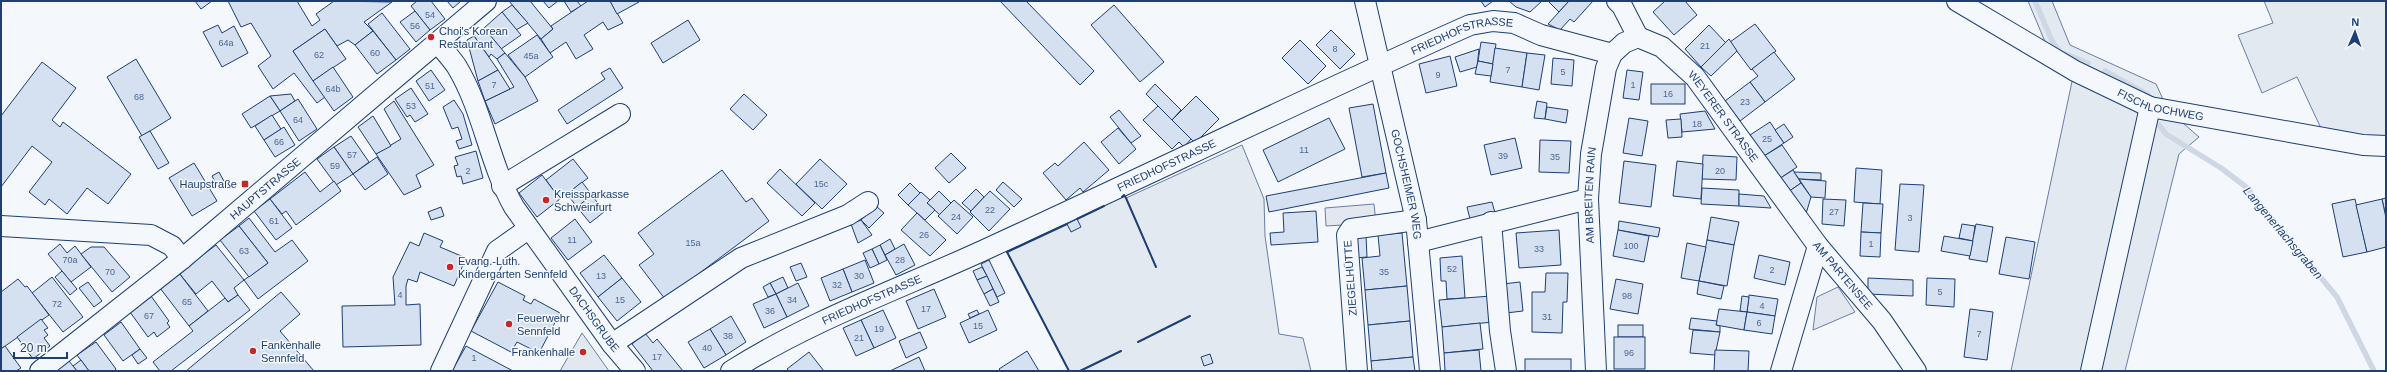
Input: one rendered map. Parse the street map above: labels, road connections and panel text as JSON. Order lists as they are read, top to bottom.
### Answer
{
  "streets": {
    "street": [
      "FRIEDHOFSTRASSE",
      "FISCHLOCHWEG",
      "WEYERER STRASSE",
      "GOCHSHEIMER WEG",
      "HAUPTSTRASSE",
      "AM BREITEN RAIN",
      "ZIEGELHÜTTE",
      "AM PARTENSEE",
      "DACHSGRUBE"
    ]
  },
  "crossings": [
    ["FRIEDHOFSTRASSE", "GOCHSHEIMER WEG"],
    ["FRIEDHOFSTRASSE", "AM BREITEN RAIN"],
    ["WEYERER STRASSE", "AM PARTENSEE"],
    ["GOCHSHEIMER WEG", "ZIEGELHÜTTE"],
    ["HAUPTSTRASSE", "DACHSGRUBE"]
  ],
  "water": ["Langenerlachsgraben"],
  "places": {
    "other": [
      "Choi's Korean Restaurant",
      "Kreissparkasse Schweinfurt",
      "Evang.-Luth. Kindergarten Sennfeld",
      "Feuerwehr Sennfeld",
      "Fankenhalle Sennfeld",
      "Frankenhalle"
    ],
    "transit": ["Haupstraße"]
  },
  "house_numbers": [
    "54",
    "56",
    "64a",
    "21",
    "8",
    "60",
    "62",
    "45a",
    "7",
    "5",
    "9",
    "7",
    "1",
    "51",
    "64b",
    "16",
    "68",
    "23",
    "53",
    "64",
    "18",
    "25",
    "66",
    "11",
    "57",
    "39",
    "35",
    "59",
    "2",
    "20",
    "15c",
    "22",
    "27",
    "24",
    "3",
    "61",
    "26",
    "11",
    "15a",
    "1",
    "100",
    "33",
    "63",
    "70a",
    "28",
    "52",
    "2",
    "70",
    "35",
    "13",
    "30",
    "32",
    "5",
    "4",
    "98",
    "15",
    "34",
    "65",
    "72",
    "4",
    "17",
    "36",
    "67",
    "31",
    "6",
    "15",
    "19",
    "7",
    "38",
    "21",
    "40",
    "96",
    "17",
    "1"
  ],
  "scale_bar": "20 m",
  "north": "top"
}
